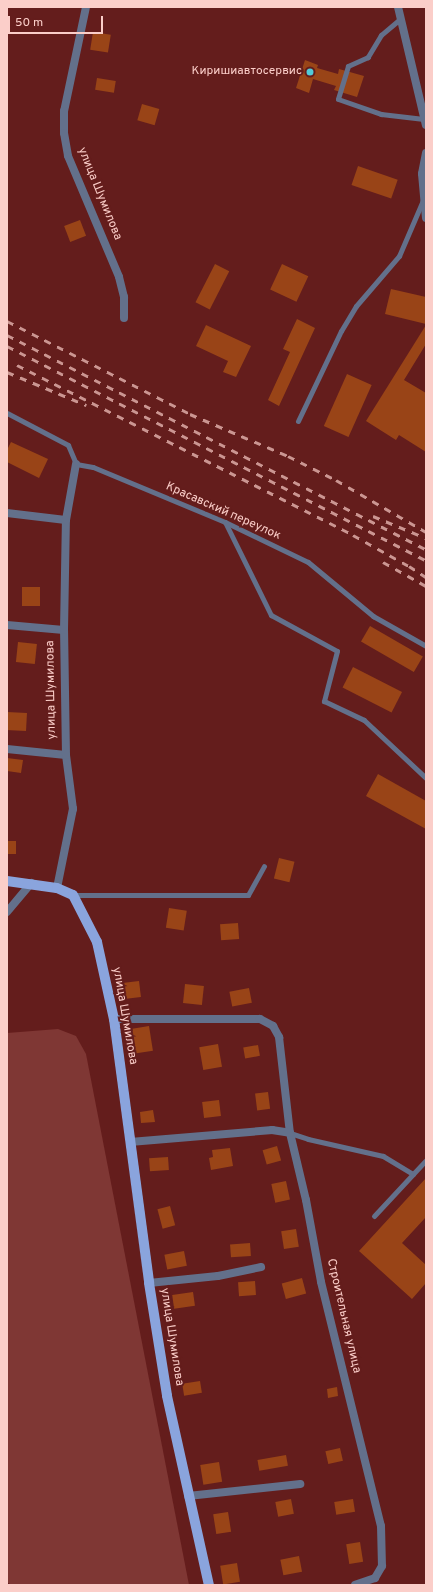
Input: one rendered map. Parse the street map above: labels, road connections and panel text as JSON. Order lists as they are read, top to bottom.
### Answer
{
  "streets": {
    "main road": ["улица Шумилова"],
    "street": ["Строительная улица"],
    "lane": ["Красавский переулок"]
  },
  "crossings": [
    ["улица Шумилова", "Красавский переулок"],
    ["улица Шумилова", "Строительная улица"]
  ],
  "places": ["Киришиавтосервис"],
  "scale_bar": "50 m"
}
